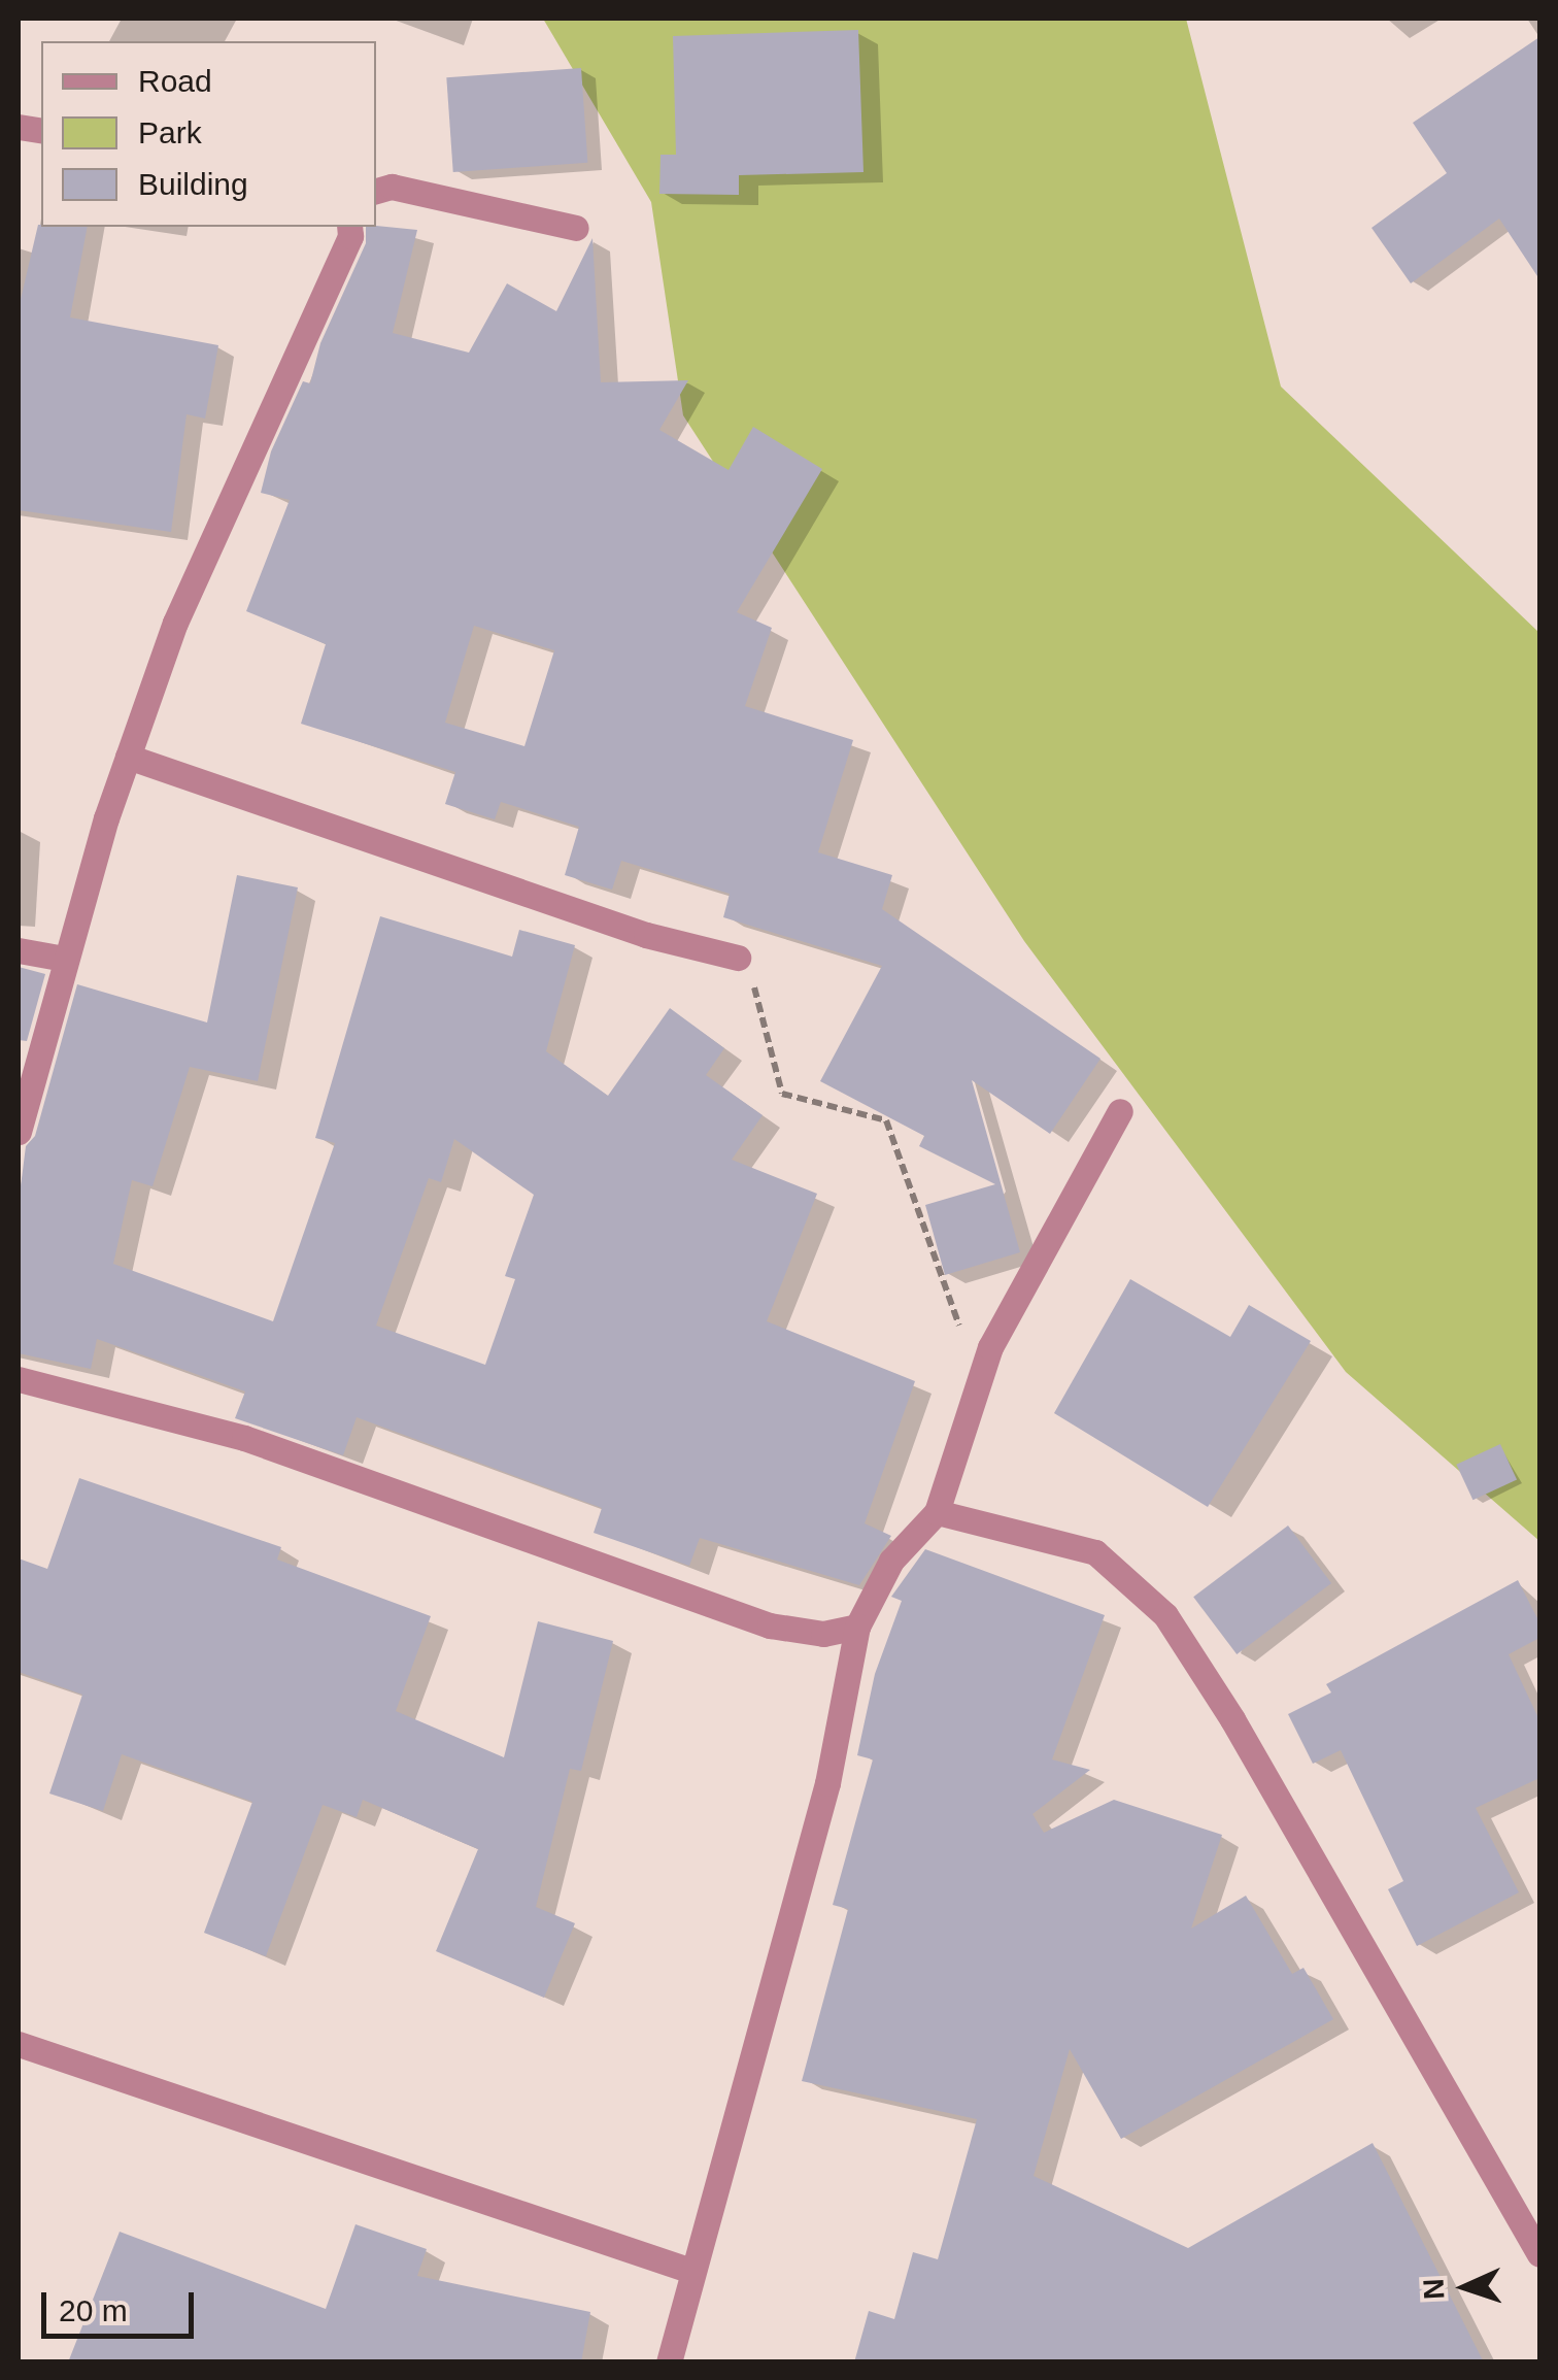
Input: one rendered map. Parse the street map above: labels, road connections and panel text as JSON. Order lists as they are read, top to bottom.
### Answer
{
  "legend": ["Road", "Park", "Building"],
  "scale_bar": "20 m",
  "north": "left"
}
